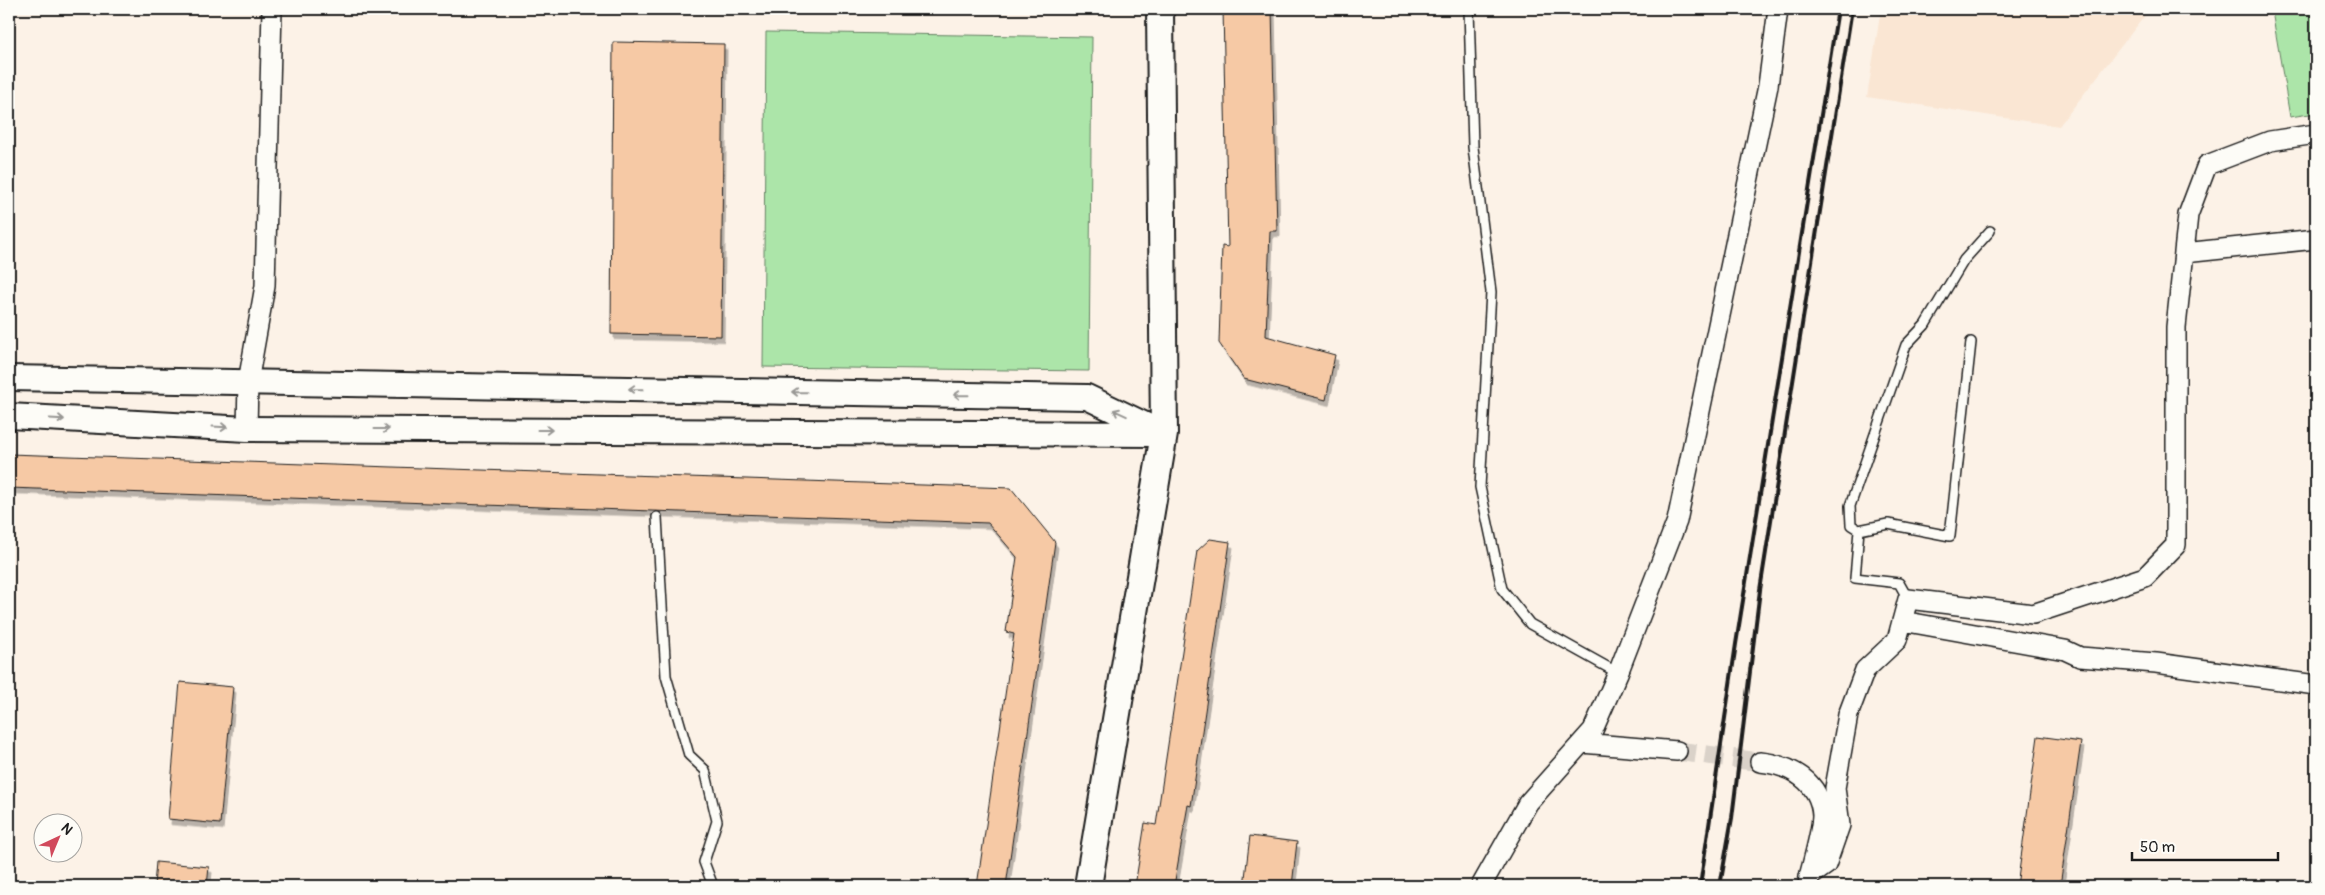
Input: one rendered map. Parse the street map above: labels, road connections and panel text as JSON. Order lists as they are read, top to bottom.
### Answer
{
  "scale_bar": "50 m",
  "north": "top right"
}
